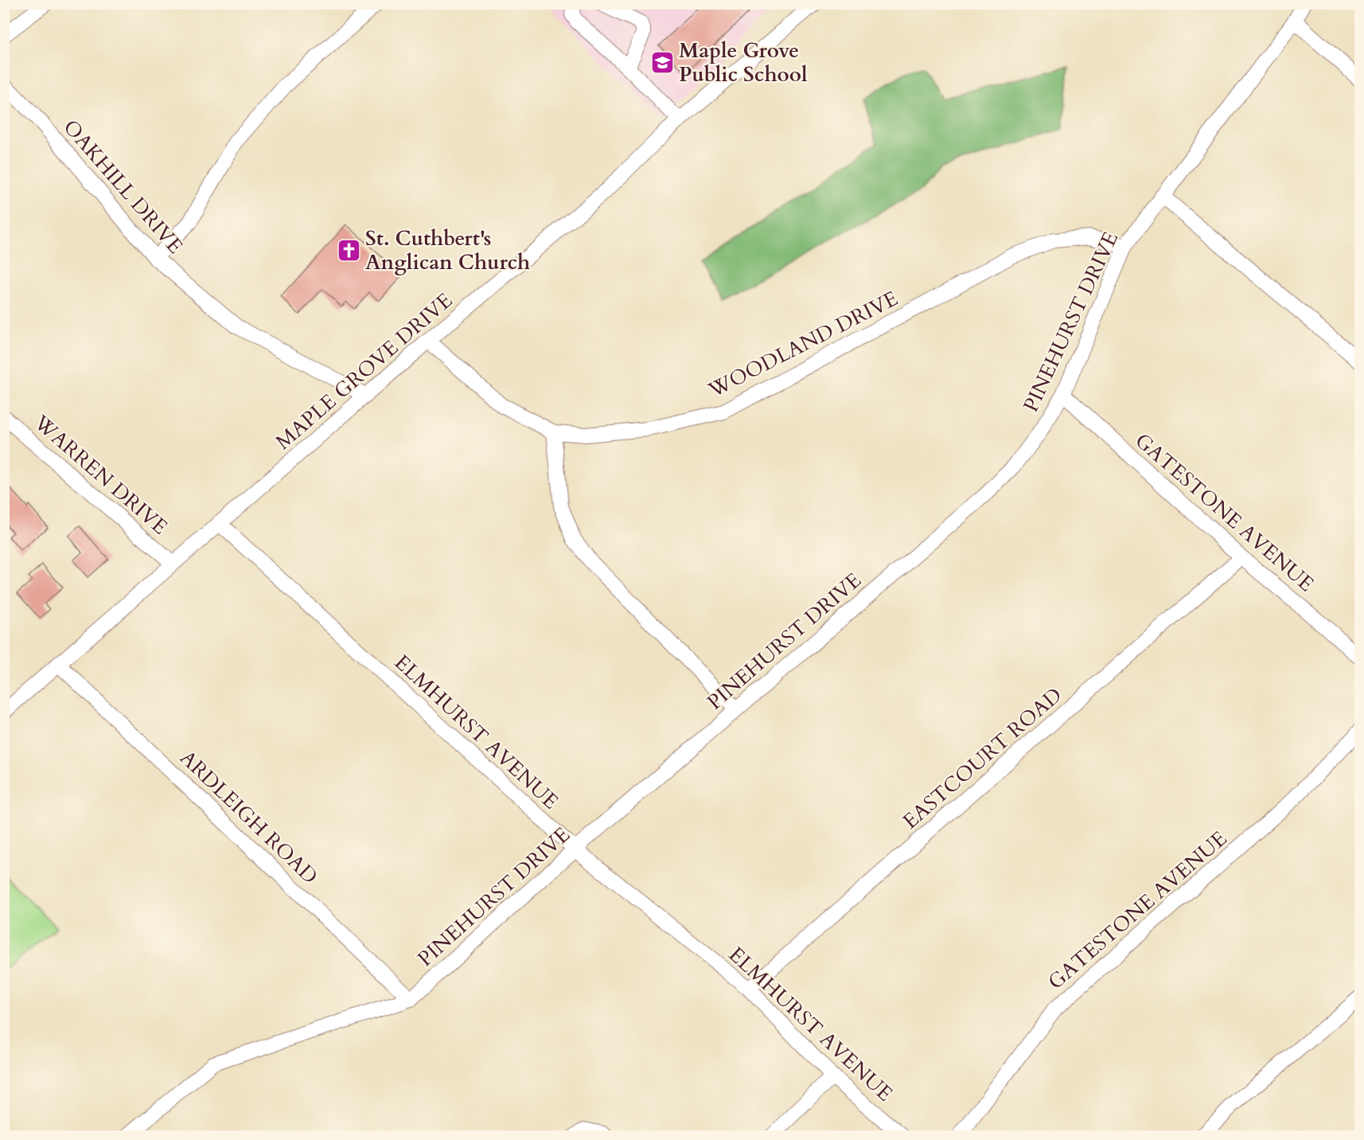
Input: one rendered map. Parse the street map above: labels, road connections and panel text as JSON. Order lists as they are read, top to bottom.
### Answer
{
  "streets": {
    "street": [
      "OAKHILL DRIVE",
      "PINEHURST DRIVE",
      "WOODLAND DRIVE",
      "MAPLE GROVE DRIVE",
      "WARREN DRIVE",
      "GATESTONE AVENUE",
      "ELMHURST AVENUE",
      "EASTCOURT ROAD",
      "ARDLEIGH ROAD"
    ]
  },
  "crossings": [
    ["OAKHILL DRIVE", "MAPLE GROVE DRIVE"],
    ["PINEHURST DRIVE", "WOODLAND DRIVE"],
    ["PINEHURST DRIVE", "GATESTONE AVENUE"],
    ["PINEHURST DRIVE", "ELMHURST AVENUE"],
    ["PINEHURST DRIVE", "ARDLEIGH ROAD"],
    ["WOODLAND DRIVE", "MAPLE GROVE DRIVE"],
    ["MAPLE GROVE DRIVE", "WARREN DRIVE"],
    ["MAPLE GROVE DRIVE", "ELMHURST AVENUE"],
    ["MAPLE GROVE DRIVE", "ARDLEIGH ROAD"],
    ["GATESTONE AVENUE", "EASTCOURT ROAD"],
    ["ELMHURST AVENUE", "EASTCOURT ROAD"]
  ],
  "places": {
    "school or university": ["Maple Grove Public School"],
    "church": ["St. Cuthbert's Anglican Church"]
  }
}
